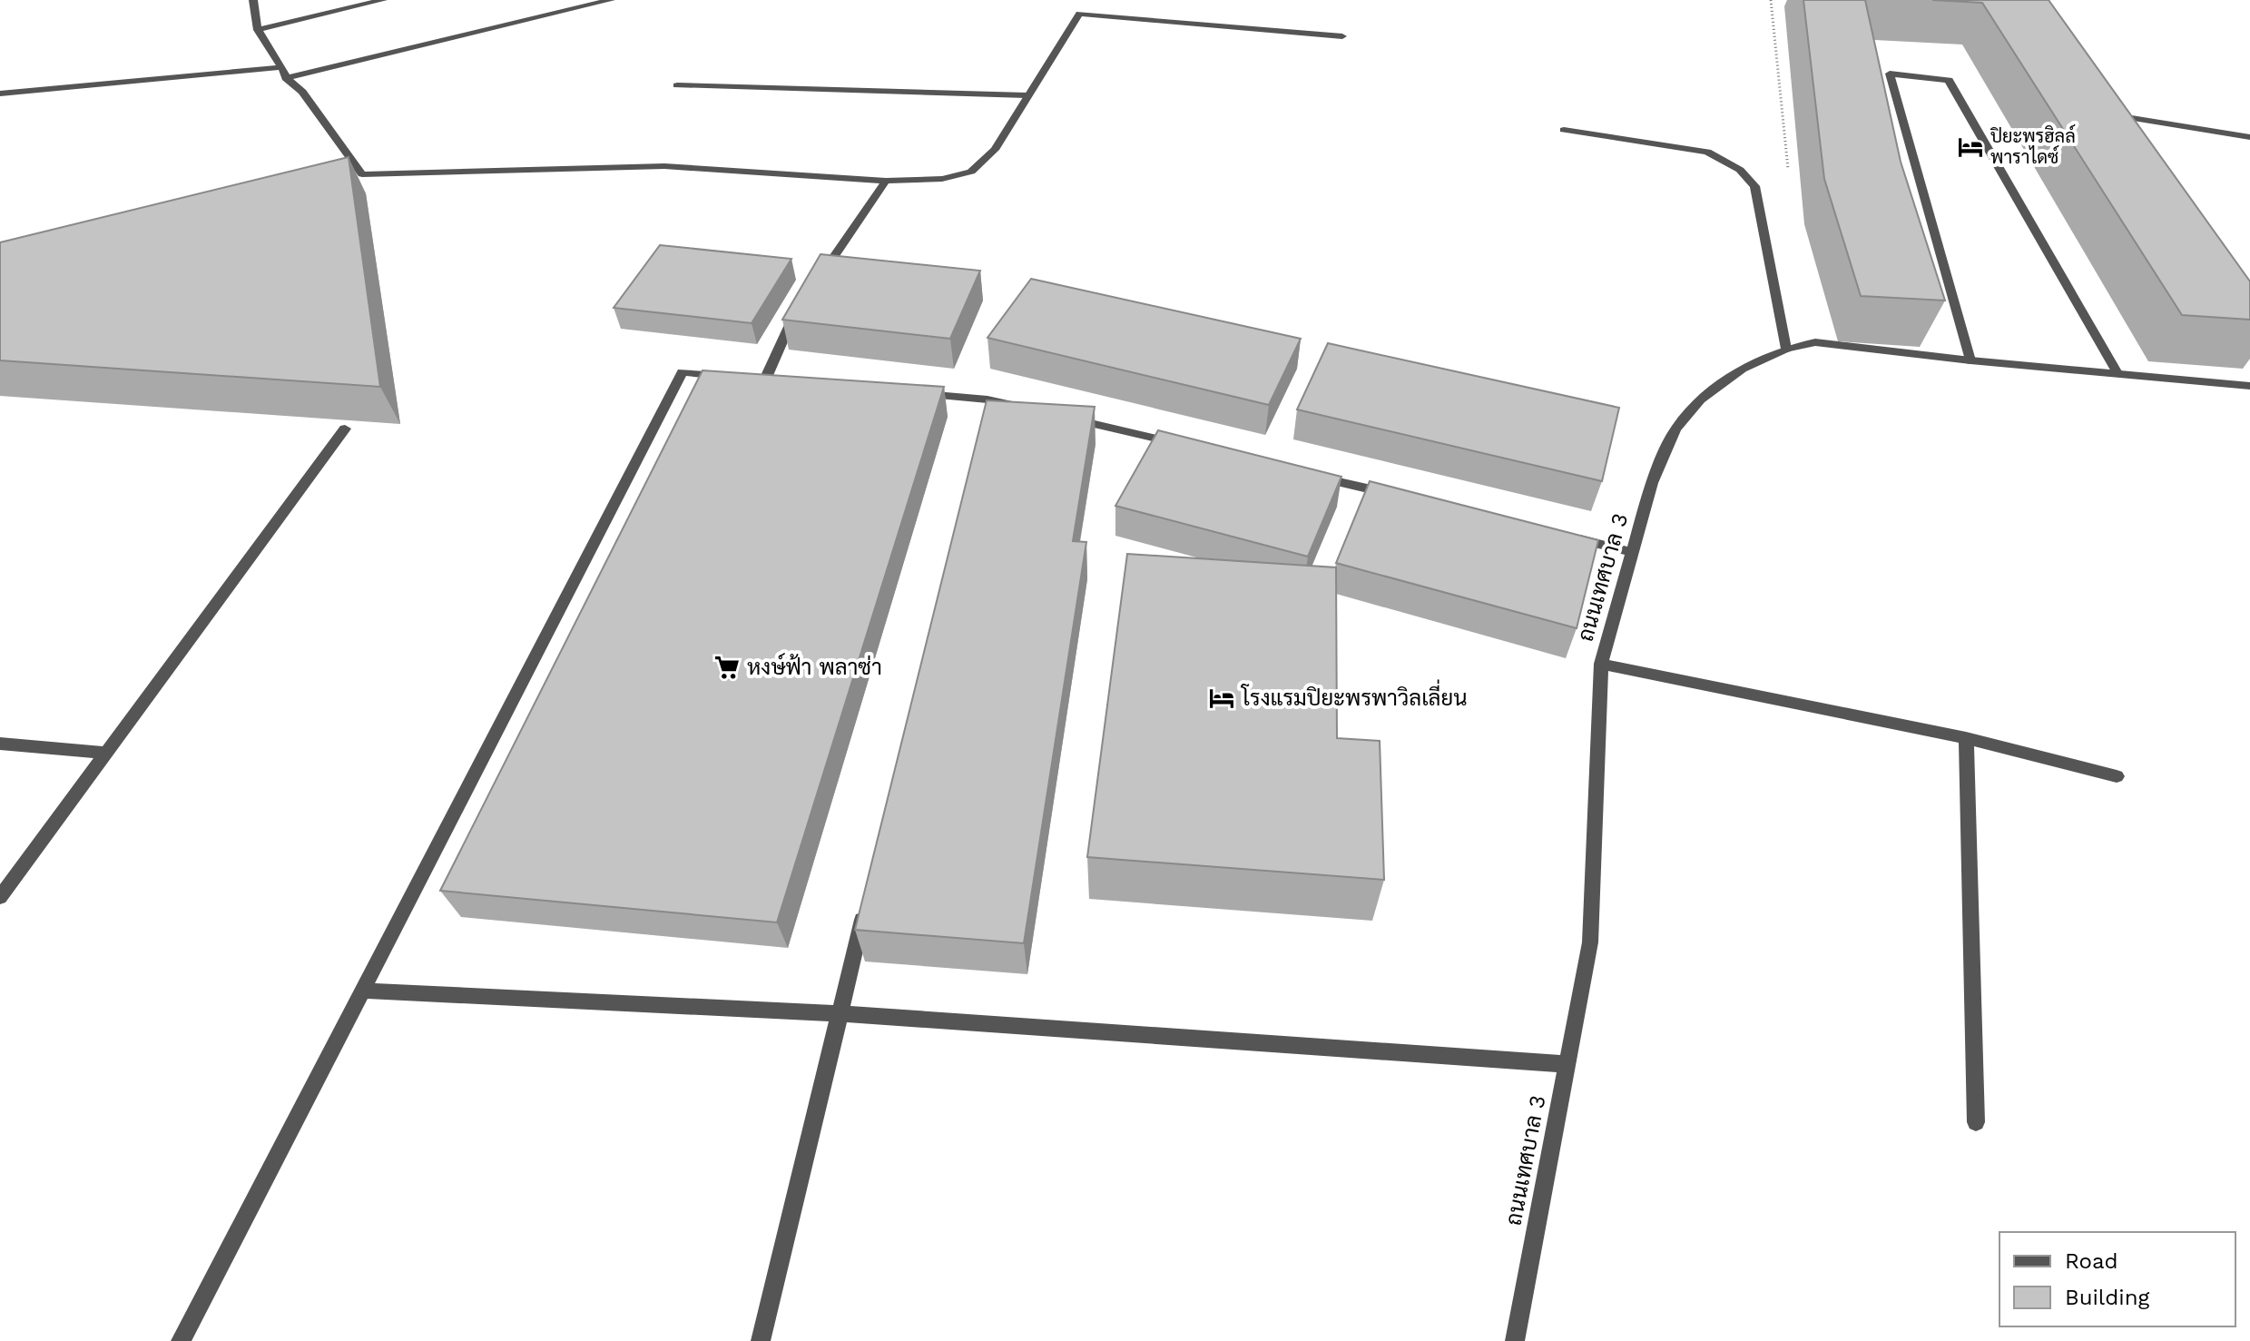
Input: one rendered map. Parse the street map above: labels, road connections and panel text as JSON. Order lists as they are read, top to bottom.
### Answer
{
  "streets": {
    "street": ["ถนนเทศบาล 3"]
  },
  "places": {
    "hotel": ["ปิยะพรฮิลล์ พาราไดซ์", "โรงแรมปิยะพรพาวิลเลี่ยน"],
    "supermarket": ["หงษ์ฟ้า พลาซ่า"]
  },
  "legend": ["Road", "Building"]
}
